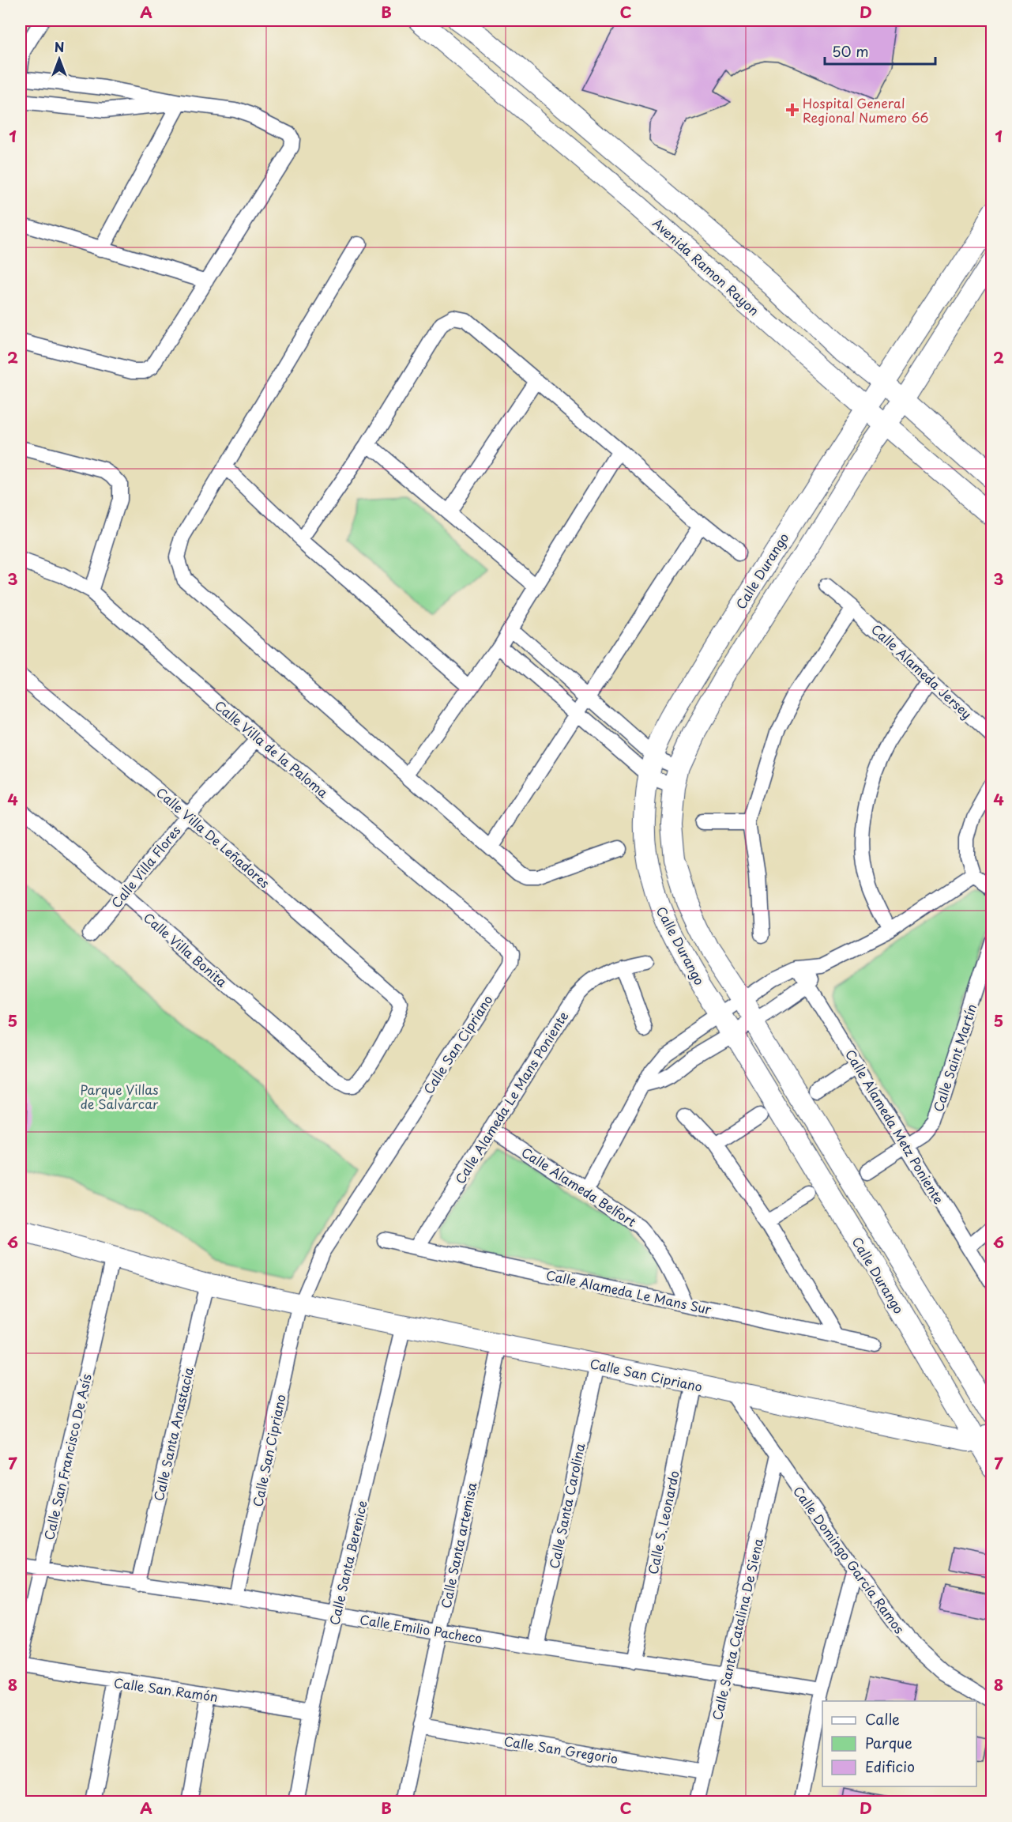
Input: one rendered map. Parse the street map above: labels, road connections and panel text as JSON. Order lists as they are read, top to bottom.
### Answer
{
  "streets": {
    "main road": ["Avenida Ramon Rayon", "Calle Durango", "Calle San Cipriano"],
    "street": [
      "Calle Alameda Jersey",
      "Calle Villa de la Paloma",
      "Calle Villa De Leñadores",
      "Calle Villa Flores",
      "Calle Villa Bonita",
      "Calle Saint Martín",
      "Calle Alameda Le Mans Poniente",
      "Calle Alameda Metz Poniente",
      "Calle Alameda Belfort",
      "Calle Alameda Le Mans Sur",
      "Calle Santa Anastacia",
      "Calle San Francisco De Asís",
      "Calle Santa Carolina",
      "Calle S. Leonardo",
      "Calle Santa artemisa",
      "Calle Domingo García Ramos",
      "Calle Santa Berenice",
      "Calle Emilio Pacheco",
      "Calle Santa Catalina De Siena",
      "Calle San Ramón",
      "Calle San Gregorio"
    ]
  },
  "crossings": [
    ["Avenida Ramon Rayon", "Calle Durango"],
    ["Calle Durango", "Calle San Cipriano"],
    ["Calle Villa de la Paloma", "Calle Villa Flores"],
    ["Calle Villa de la Paloma", "Calle San Cipriano"],
    ["Calle Villa De Leñadores", "Calle Villa Flores"],
    ["Calle Villa De Leñadores", "Calle Villa Bonita"],
    ["Calle Villa Flores", "Calle Villa Bonita"],
    ["Calle San Cipriano", "Calle Santa Anastacia"],
    ["Calle San Cipriano", "Calle San Francisco De Asís"],
    ["Calle San Cipriano", "Calle Santa Carolina"],
    ["Calle San Cipriano", "Calle S. Leonardo"],
    ["Calle San Cipriano", "Calle Santa artemisa"],
    ["Calle San Cipriano", "Calle Domingo García Ramos"],
    ["Calle San Cipriano", "Calle Santa Berenice"],
    ["Calle San Cipriano", "Calle Emilio Pacheco"],
    ["Calle Saint Martín", "Calle Alameda Metz Poniente"],
    ["Calle Alameda Le Mans Poniente", "Calle Alameda Belfort"],
    ["Calle Alameda Le Mans Poniente", "Calle Alameda Le Mans Sur"],
    ["Calle Alameda Belfort", "Calle Alameda Le Mans Sur"],
    ["Calle Santa Anastacia", "Calle Emilio Pacheco"],
    ["Calle San Francisco De Asís", "Calle Emilio Pacheco"],
    ["Calle Santa Carolina", "Calle Emilio Pacheco"],
    ["Calle S. Leonardo", "Calle Emilio Pacheco"],
    ["Calle Santa artemisa", "Calle Emilio Pacheco"],
    ["Calle Santa artemisa", "Calle San Gregorio"],
    ["Calle Domingo García Ramos", "Calle Santa Catalina De Siena"],
    ["Calle Santa Berenice", "Calle Emilio Pacheco"],
    ["Calle Santa Berenice", "Calle San Ramón"],
    ["Calle Emilio Pacheco", "Calle Santa Catalina De Siena"],
    ["Calle Santa Catalina De Siena", "Calle San Gregorio"]
  ],
  "parks": ["Parque Villas de Salvárcar"],
  "places": {
    "health": ["Hospital General Regional Numero 66"]
  },
  "legend": ["Calle", "Parque", "Edificio"],
  "scale_bar": "50 m",
  "north": "top",
  "grid": {
    "columns": [
      "A",
      "B",
      "C",
      "D"
    ],
    "rows": [
      "1",
      "2",
      "3",
      "4",
      "5",
      "6",
      "7",
      "8"
    ]
  }
}
